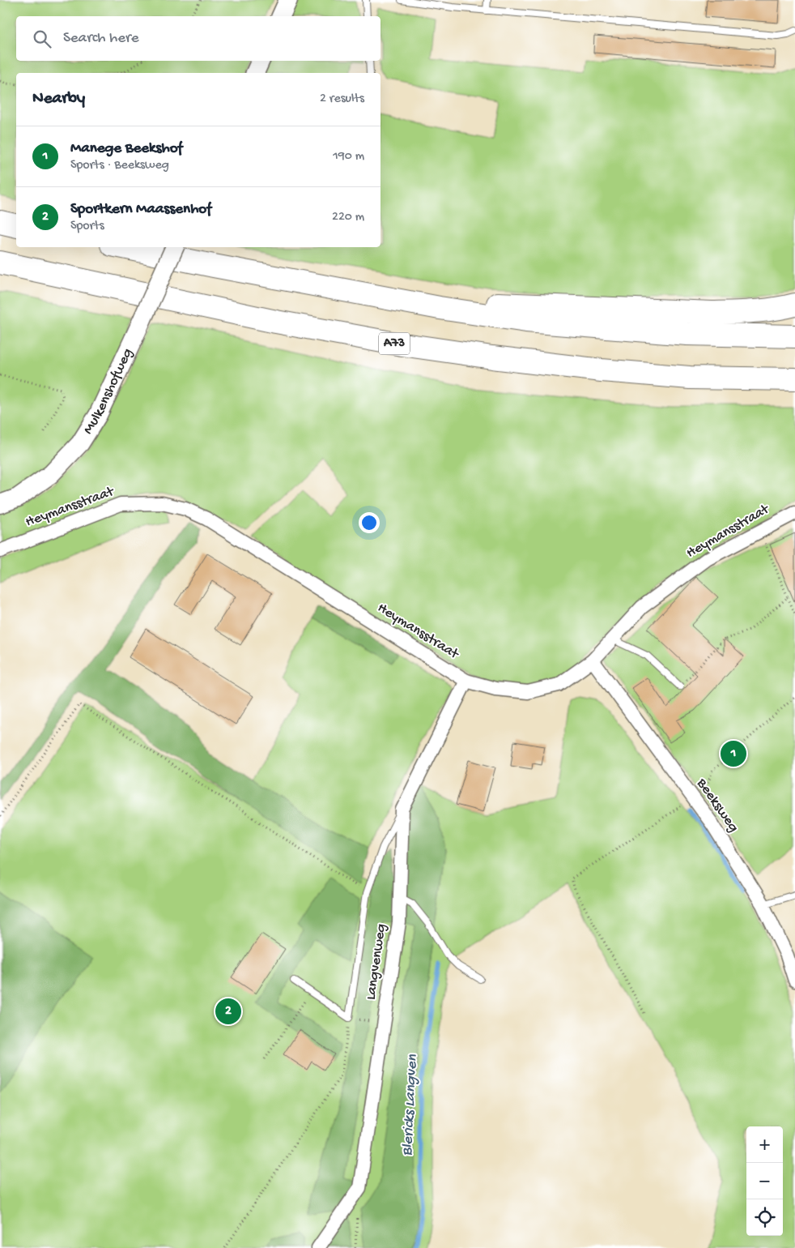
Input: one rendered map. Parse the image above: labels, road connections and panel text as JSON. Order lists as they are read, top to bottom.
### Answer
{
  "streets": {
    "highway": ["A73"],
    "street": [
      "Mulkenshofweg",
      "Heymansstraat",
      "Beeksweg",
      "Langvenweg"
    ]
  },
  "crossings": [
    ["Heymansstraat", "Beeksweg"],
    ["Heymansstraat", "Langvenweg"]
  ],
  "water": ["Blericks Langven"],
  "page": {
    "search": "Search here",
    "heading": ["Nearby", "2 results"],
    "list": [
      {
        "mark": "1",
        "name": "Manege Beekshof",
        "note": "Sports · Beeksweg",
        "value": "190 m"
      },
      {
        "mark": "2",
        "name": "Sportkern Maassenhof",
        "note": "Sports",
        "value": "220 m"
      }
    ],
    "pins": ["1", "2"],
    "map_buttons": ["+", "−"]
  }
}
